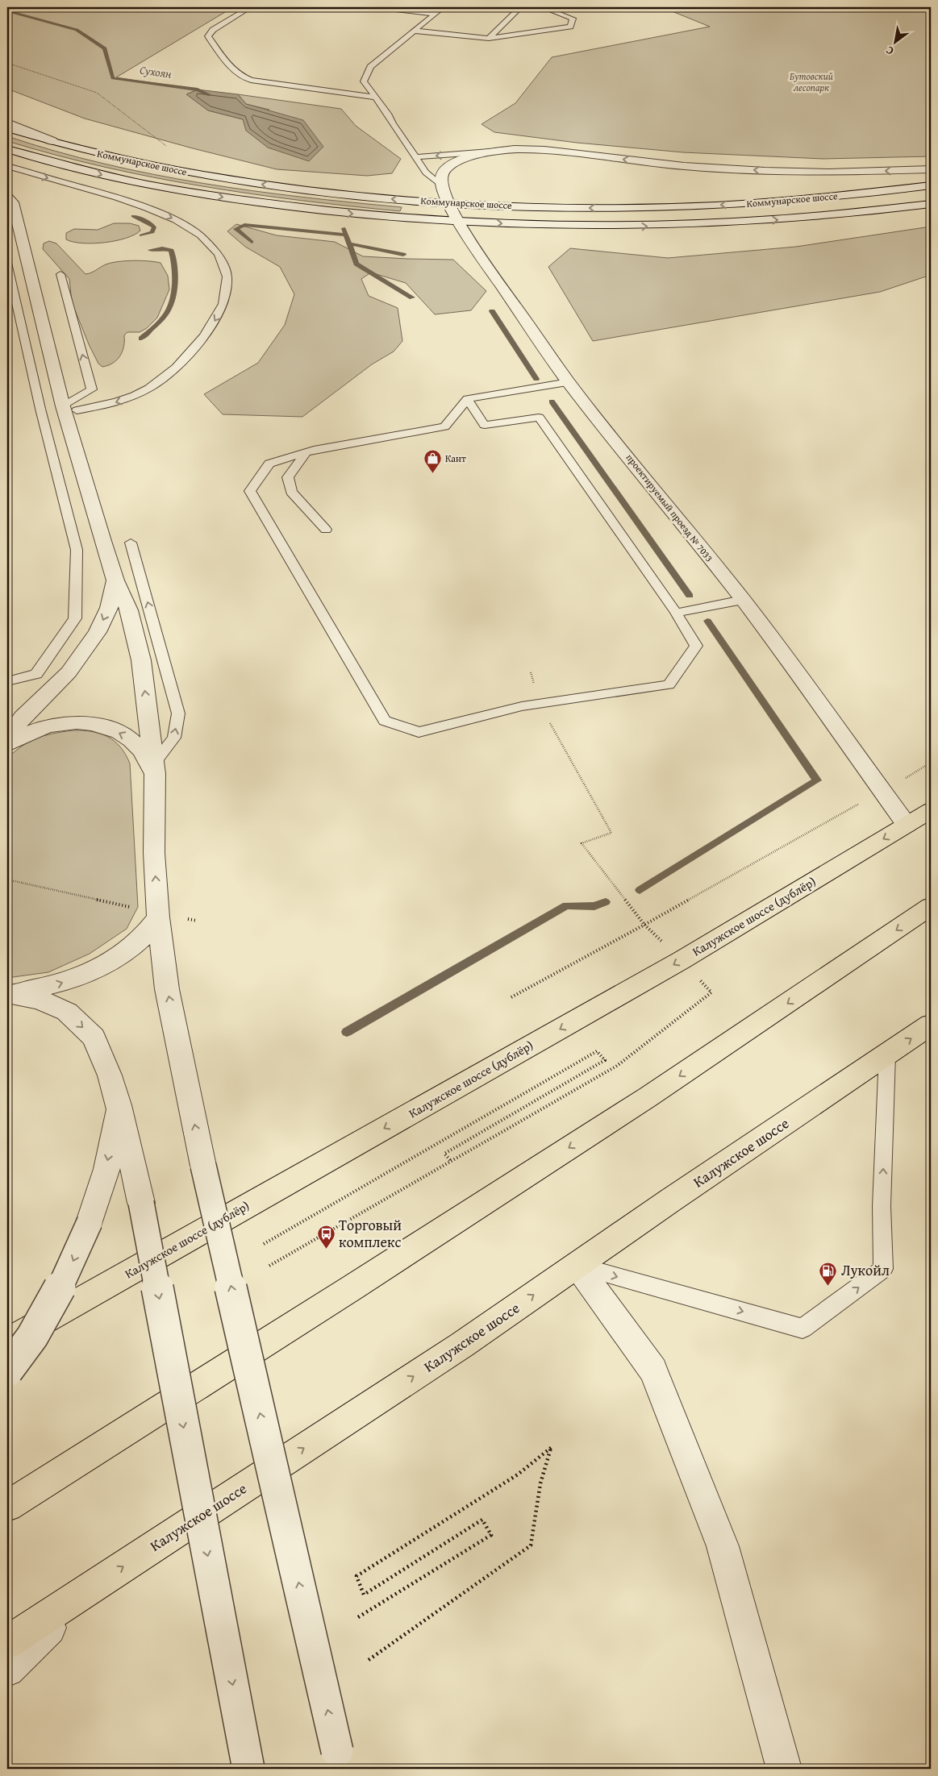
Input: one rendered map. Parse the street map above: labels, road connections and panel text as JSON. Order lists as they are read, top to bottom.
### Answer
{
  "streets": {
    "highway": ["Калужское шоссе (дублёр)", "Калужское шоссе"],
    "street": ["Коммунарское шоссе", "проектируемый проезд № 7033"]
  },
  "crossings": [
    ["Коммунарское шоссе", "проектируемый проезд № 7033"],
    ["проектируемый проезд № 7033", "Калужское шоссе (дублёр)"]
  ],
  "water": ["Сухоян"],
  "parks": ["Бутовский лесопарк"],
  "places": {
    "shop": ["Кант"],
    "bus stop": ["Торговый комплекс"],
    "fuel station": ["Лукойл"]
  },
  "north": "bottom left"
}
